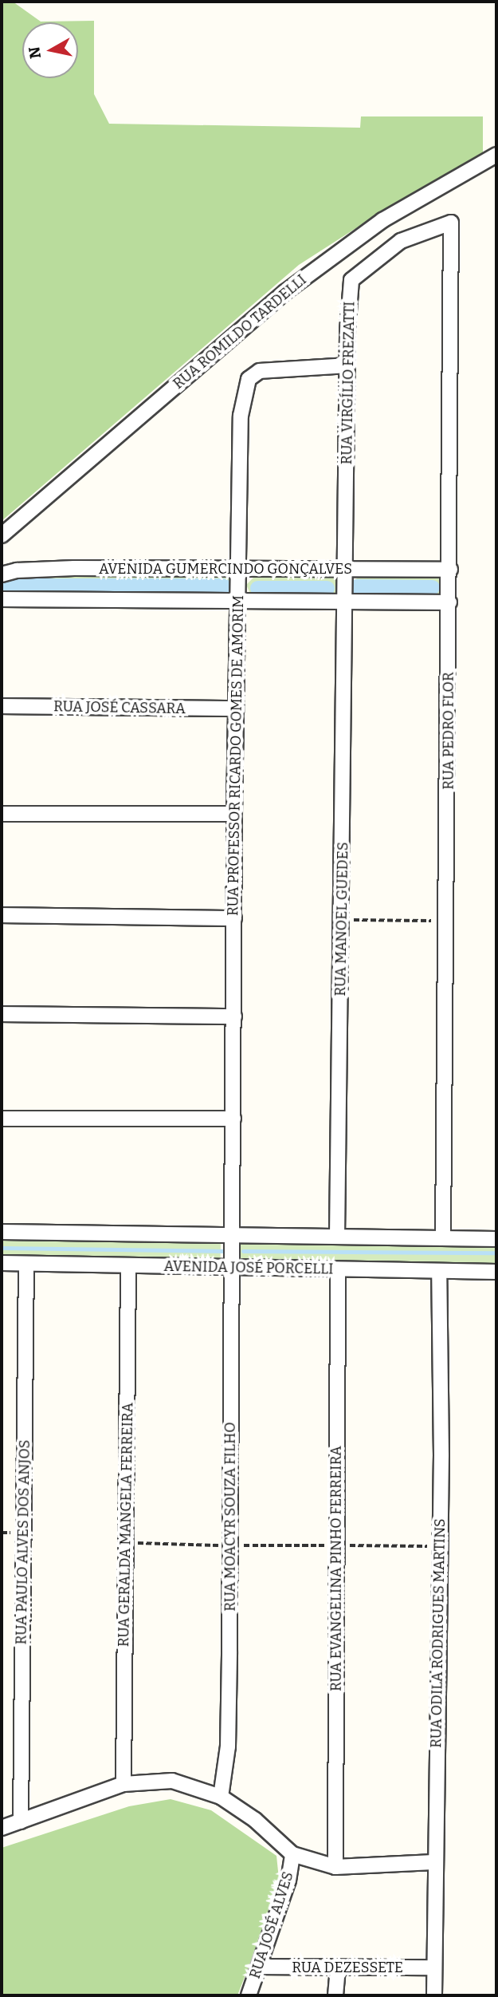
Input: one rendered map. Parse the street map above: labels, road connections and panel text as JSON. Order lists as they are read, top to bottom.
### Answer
{
  "streets": {
    "street": [
      "RUA ROMILDO TARDELLI",
      "RUA VIRGÍLIO FREZATTI",
      "AVENIDA GUMERCINDO GONÇALVES",
      "RUA JOSÉ CASSARA",
      "RUA PEDRO FLOR",
      "RUA PROFESSOR RICARDO GOMES DE AMORIM",
      "RUA MANOEL GUEDES",
      "AVENIDA JOSÉ PORCELLI",
      "RUA MOACYR SOUZA FILHO",
      "RUA GERALDA MANGELA FERREIRA",
      "RUA PAULO ALVES DOS ANJOS",
      "RUA EVANGELINA PINHO FERREIRA",
      "RUA ODILA RODRIGUES MARTINS",
      "RUA JOSÉ ALVES",
      "RUA DEZESSETE"
    ]
  },
  "crossings": [
    ["RUA VIRGÍLIO FREZATTI", "AVENIDA GUMERCINDO GONÇALVES"],
    ["RUA VIRGÍLIO FREZATTI", "RUA PEDRO FLOR"],
    ["RUA VIRGÍLIO FREZATTI", "RUA PROFESSOR RICARDO GOMES DE AMORIM"],
    ["RUA VIRGÍLIO FREZATTI", "RUA MANOEL GUEDES"],
    ["AVENIDA GUMERCINDO GONÇALVES", "RUA PEDRO FLOR"],
    ["AVENIDA GUMERCINDO GONÇALVES", "RUA PROFESSOR RICARDO GOMES DE AMORIM"],
    ["RUA JOSÉ CASSARA", "RUA PROFESSOR RICARDO GOMES DE AMORIM"],
    ["RUA PROFESSOR RICARDO GOMES DE AMORIM", "RUA MOACYR SOUZA FILHO"],
    ["AVENIDA JOSÉ PORCELLI", "RUA MOACYR SOUZA FILHO"],
    ["AVENIDA JOSÉ PORCELLI", "RUA GERALDA MANGELA FERREIRA"],
    ["AVENIDA JOSÉ PORCELLI", "RUA PAULO ALVES DOS ANJOS"],
    ["AVENIDA JOSÉ PORCELLI", "RUA EVANGELINA PINHO FERREIRA"],
    ["AVENIDA JOSÉ PORCELLI", "RUA ODILA RODRIGUES MARTINS"],
    ["RUA ODILA RODRIGUES MARTINS", "RUA DEZESSETE"],
    ["RUA JOSÉ ALVES", "RUA DEZESSETE"]
  ],
  "north": "left"
}
